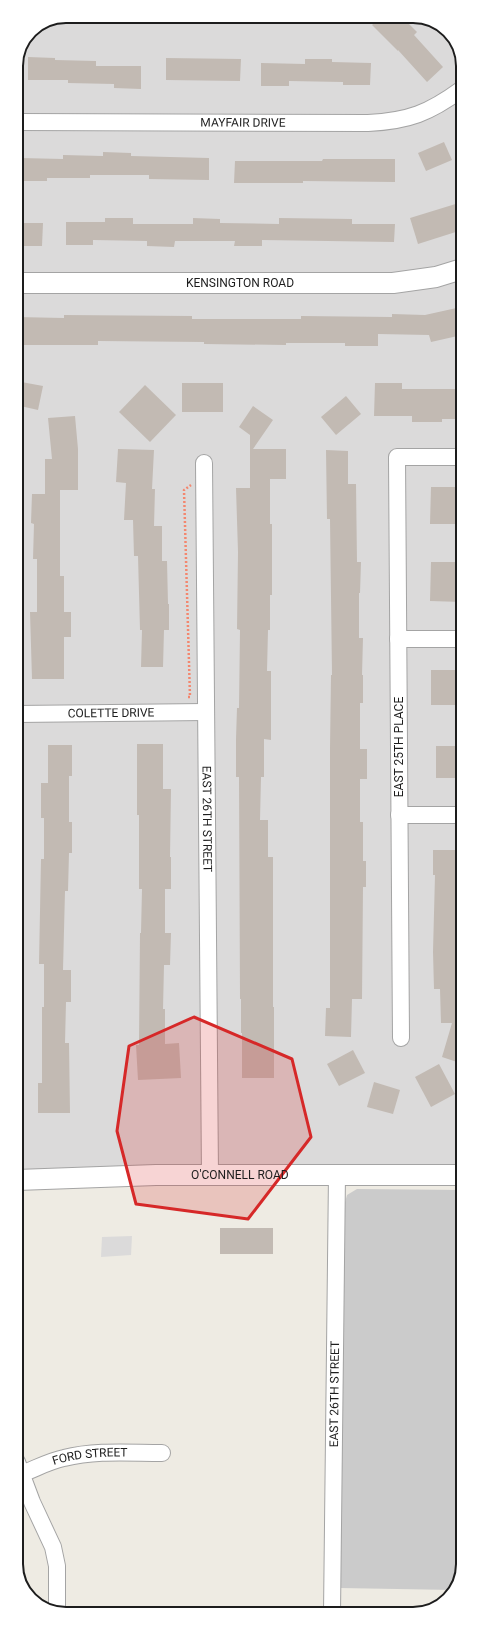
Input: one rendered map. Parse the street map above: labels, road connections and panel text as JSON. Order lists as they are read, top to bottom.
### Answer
{
  "streets": {
    "street": [
      "MAYFAIR DRIVE",
      "KENSINGTON ROAD",
      "COLETTE DRIVE",
      "EAST 25TH PLACE",
      "EAST 26TH STREET",
      "O'CONNELL ROAD",
      "FORD STREET"
    ]
  },
  "crossings": [
    ["COLETTE DRIVE", "EAST 26TH STREET"],
    ["EAST 26TH STREET", "O'CONNELL ROAD"]
  ]
}
